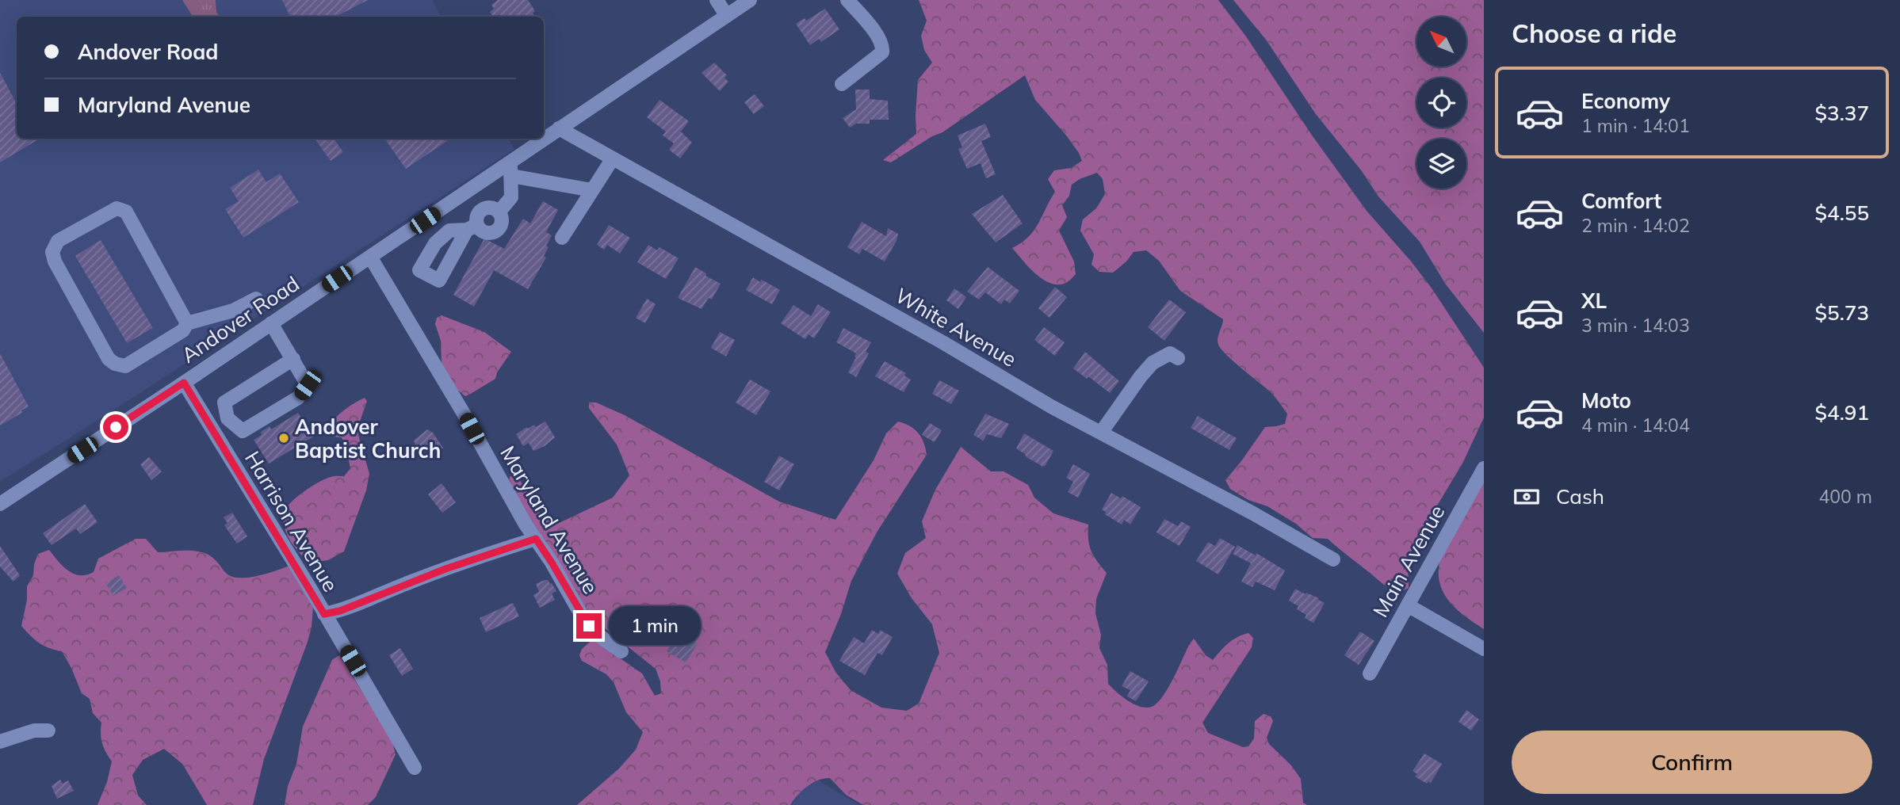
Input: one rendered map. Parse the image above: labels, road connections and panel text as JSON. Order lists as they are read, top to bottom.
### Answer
{
  "streets": {
    "street": [
      "Andover Road",
      "White Avenue",
      "Maryland Avenue",
      "Harrison Avenue",
      "Main Avenue"
    ]
  },
  "crossings": [
    ["Andover Road", "White Avenue"],
    ["Andover Road", "Maryland Avenue"],
    ["Andover Road", "Harrison Avenue"]
  ],
  "places": ["Andover Baptist Church"],
  "north": "top left",
  "page": {
    "heading": "Choose a ride",
    "banner": ["Andover Road", "Maryland Avenue"],
    "list": [
      {
        "name": "Economy",
        "note": "1 min · 14:01",
        "value": "$3.37"
      },
      {
        "name": "Comfort",
        "note": "2 min · 14:02",
        "value": "$4.55"
      },
      {
        "name": "XL",
        "note": "3 min · 14:03",
        "value": "$5.73"
      },
      {
        "name": "Moto",
        "note": "4 min · 14:04",
        "value": "$4.91"
      }
    ],
    "pay": ["Cash", "400 m"],
    "bubble": "1 min",
    "buttons": "Confirm"
  }
}
